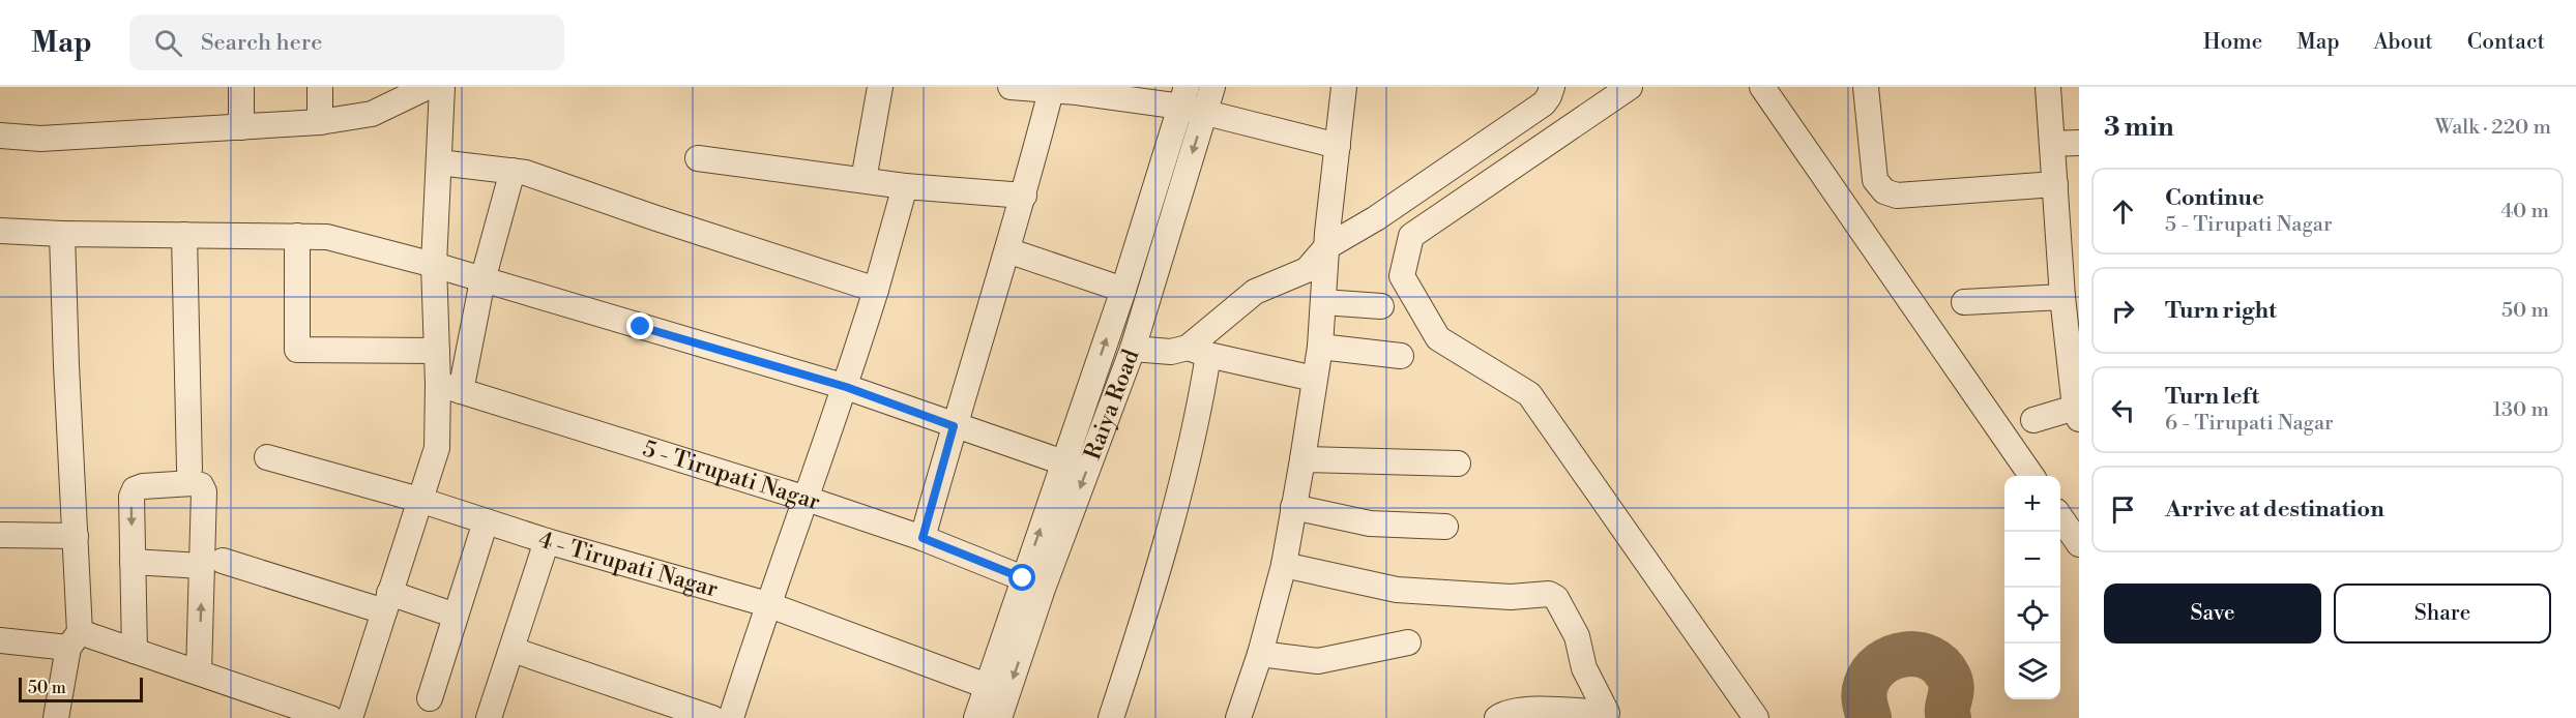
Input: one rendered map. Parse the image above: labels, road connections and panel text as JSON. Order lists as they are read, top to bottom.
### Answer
{
  "streets": {
    "street": ["Raiya Road", "5 - Tirupati Nagar", "4 - Tirupati Nagar"]
  },
  "crossings": [
    ["Raiya Road", "5 - Tirupati Nagar"],
    ["Raiya Road", "4 - Tirupati Nagar"]
  ],
  "scale_bar": "50 m",
  "page": {
    "header": "Map",
    "search": "Search here",
    "nav": [
      "Home",
      "Map",
      "About",
      "Contact"
    ],
    "heading": ["3 min", "Walk · 220 m"],
    "list": [
      ["Continue", "5 - Tirupati Nagar", "40 m"],
      ["Turn right", "50 m"],
      ["Turn left", "6 - Tirupati Nagar", "130 m"],
      "Arrive at destination"
    ],
    "map_buttons": ["+", "−"],
    "buttons": ["Save", "Share"],
    "scale": "50 m"
  }
}
